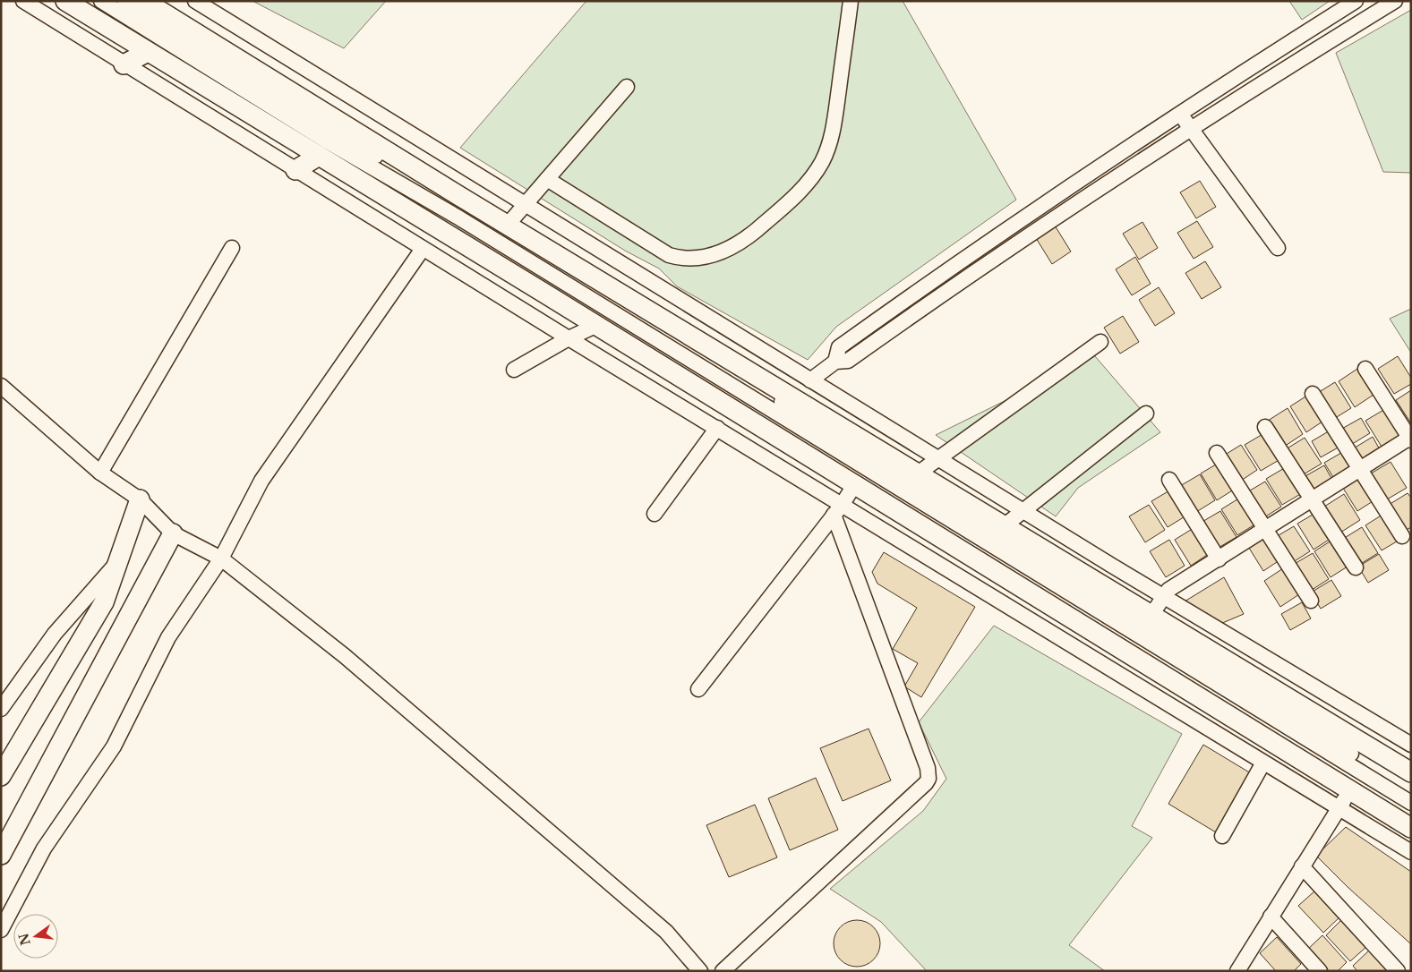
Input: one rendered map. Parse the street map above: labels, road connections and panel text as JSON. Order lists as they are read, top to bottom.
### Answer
{
  "north": "left"
}
